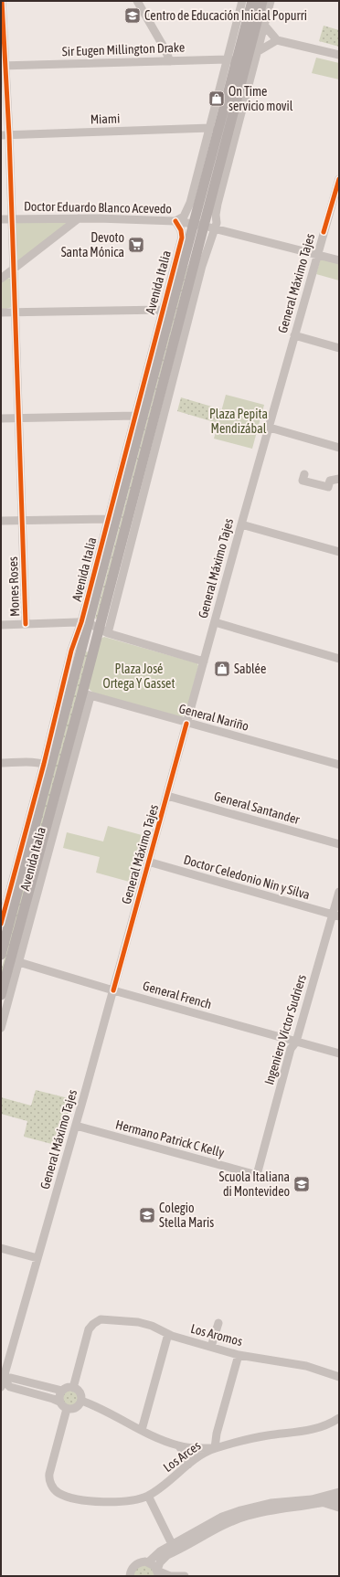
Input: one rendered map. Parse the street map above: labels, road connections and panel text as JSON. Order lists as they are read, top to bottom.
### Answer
{
  "streets": {
    "main road": ["Avenida Italia"],
    "street": [
      "Sir Eugen Millington Drake",
      "Miami",
      "Doctor Eduardo Blanco Acevedo",
      "General Máximo Tajes",
      "Mones Roses",
      "General Nariño",
      "General Santander",
      "Doctor Celedonio Nin y Silva",
      "General French",
      "Ingeniero Víctor Sudriers",
      "Hermano Patrick C Kelly",
      "Los Aromos",
      "Los Arces"
    ]
  },
  "crossings": [
    ["Sir Eugen Millington Drake", "Avenida Italia"],
    ["Sir Eugen Millington Drake", "Mones Roses"],
    ["Miami", "Avenida Italia"],
    ["Miami", "Mones Roses"],
    ["Doctor Eduardo Blanco Acevedo", "Avenida Italia"],
    ["Doctor Eduardo Blanco Acevedo", "General Máximo Tajes"],
    ["Doctor Eduardo Blanco Acevedo", "Mones Roses"],
    ["Avenida Italia", "General Nariño"],
    ["Avenida Italia", "General French"],
    ["General Máximo Tajes", "General Nariño"],
    ["General Máximo Tajes", "General Santander"],
    ["General Máximo Tajes", "Doctor Celedonio Nin y Silva"],
    ["General Máximo Tajes", "General French"],
    ["General Máximo Tajes", "Hermano Patrick C Kelly"],
    ["Doctor Celedonio Nin y Silva", "Ingeniero Víctor Sudriers"],
    ["General French", "Ingeniero Víctor Sudriers"],
    ["Ingeniero Víctor Sudriers", "Hermano Patrick C Kelly"],
    ["Los Aromos", "Los Arces"]
  ],
  "parks": ["Plaza Pepita Mendizábal", "Plaza José Ortega Y Gasset"],
  "places": {
    "school or university": ["Centro de Educación Inicial Popurri", "Scuola Italiana di Montevideo", "Colegio Stella Maris"],
    "shop": ["On Time servicio movil", "Sablée"],
    "supermarket": ["Devoto Santa Mónica"]
  }
}
